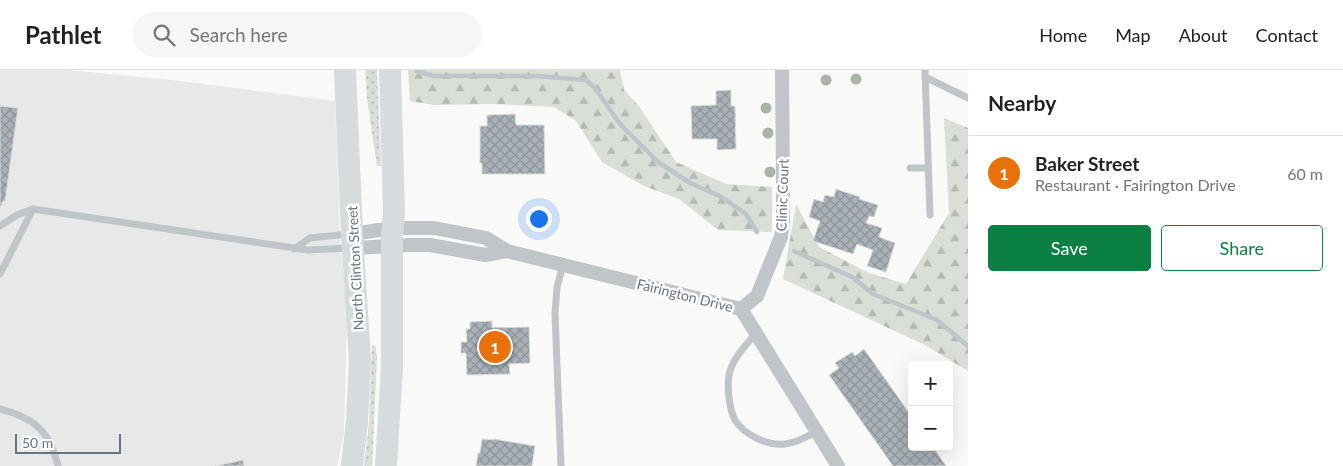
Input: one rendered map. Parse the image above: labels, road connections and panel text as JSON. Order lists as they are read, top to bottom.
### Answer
{
  "streets": {
    "main road": ["North Clinton Street"],
    "street": ["Clinic Court", "Fairington Drive"]
  },
  "crossings": [
    ["Clinic Court", "Fairington Drive"],
    ["North Clinton Street", "Fairington Drive"]
  ],
  "scale_bar": "50 m",
  "page": {
    "header": "Pathlet",
    "search": "Search here",
    "nav": [
      "Home",
      "Map",
      "About",
      "Contact"
    ],
    "heading": "Nearby",
    "list": [
      {
        "mark": "1",
        "name": "Baker Street",
        "note": "Restaurant · Fairington Drive",
        "value": "60 m"
      }
    ],
    "buttons": ["Save", "Share"],
    "pins": "1",
    "map_buttons": ["+", "−"],
    "scale": "50 m"
  }
}
